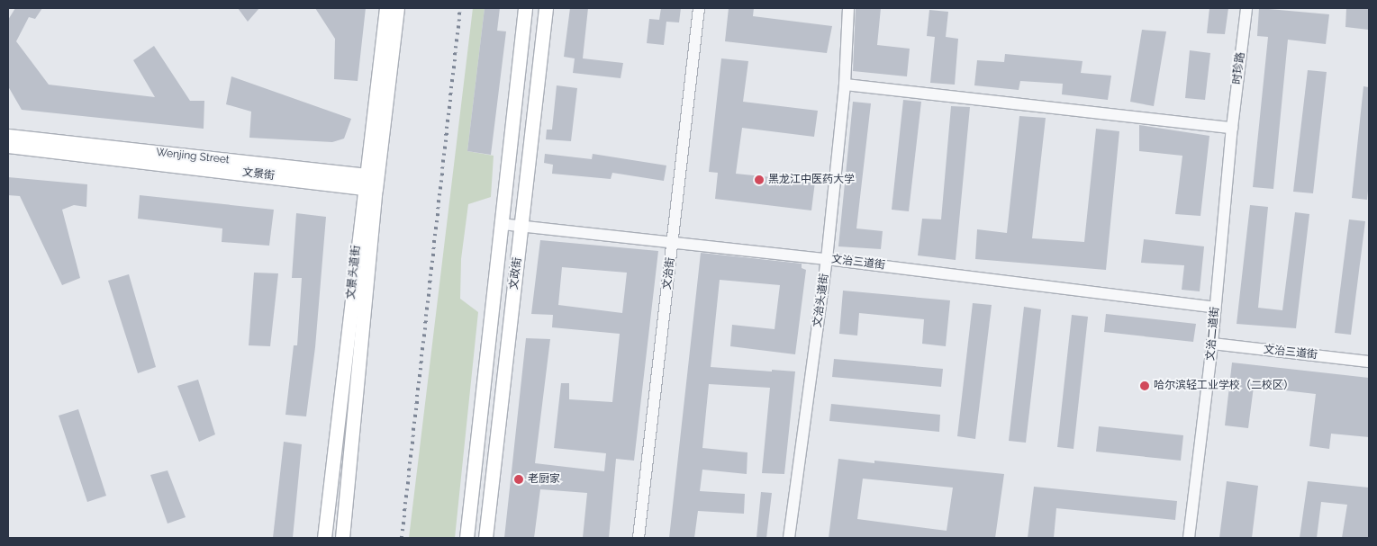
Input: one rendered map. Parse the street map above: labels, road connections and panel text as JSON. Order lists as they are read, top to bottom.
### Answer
{
  "streets": {
    "main road": [
      "Wenjing Street",
      "文景街",
      "文景头道街",
      "文政街"
    ],
    "street": [
      "时珍路",
      "文治三道街",
      "文治街",
      "文治头道街",
      "文治二道街"
    ]
  },
  "crossings": [
    ["时珍路", "文治二道街"],
    ["Wenjing Street", "文景街"],
    ["Wenjing Street", "文景头道街"],
    ["文景街", "文景头道街"],
    ["文治三道街", "文政街"],
    ["文治三道街", "文治街"],
    ["文治三道街", "文治头道街"],
    ["文治三道街", "文治二道街"]
  ],
  "places": ["黑龙江中医药大学", "哈尔滨轻工业学校（二校区）", "老厨家"]
}
